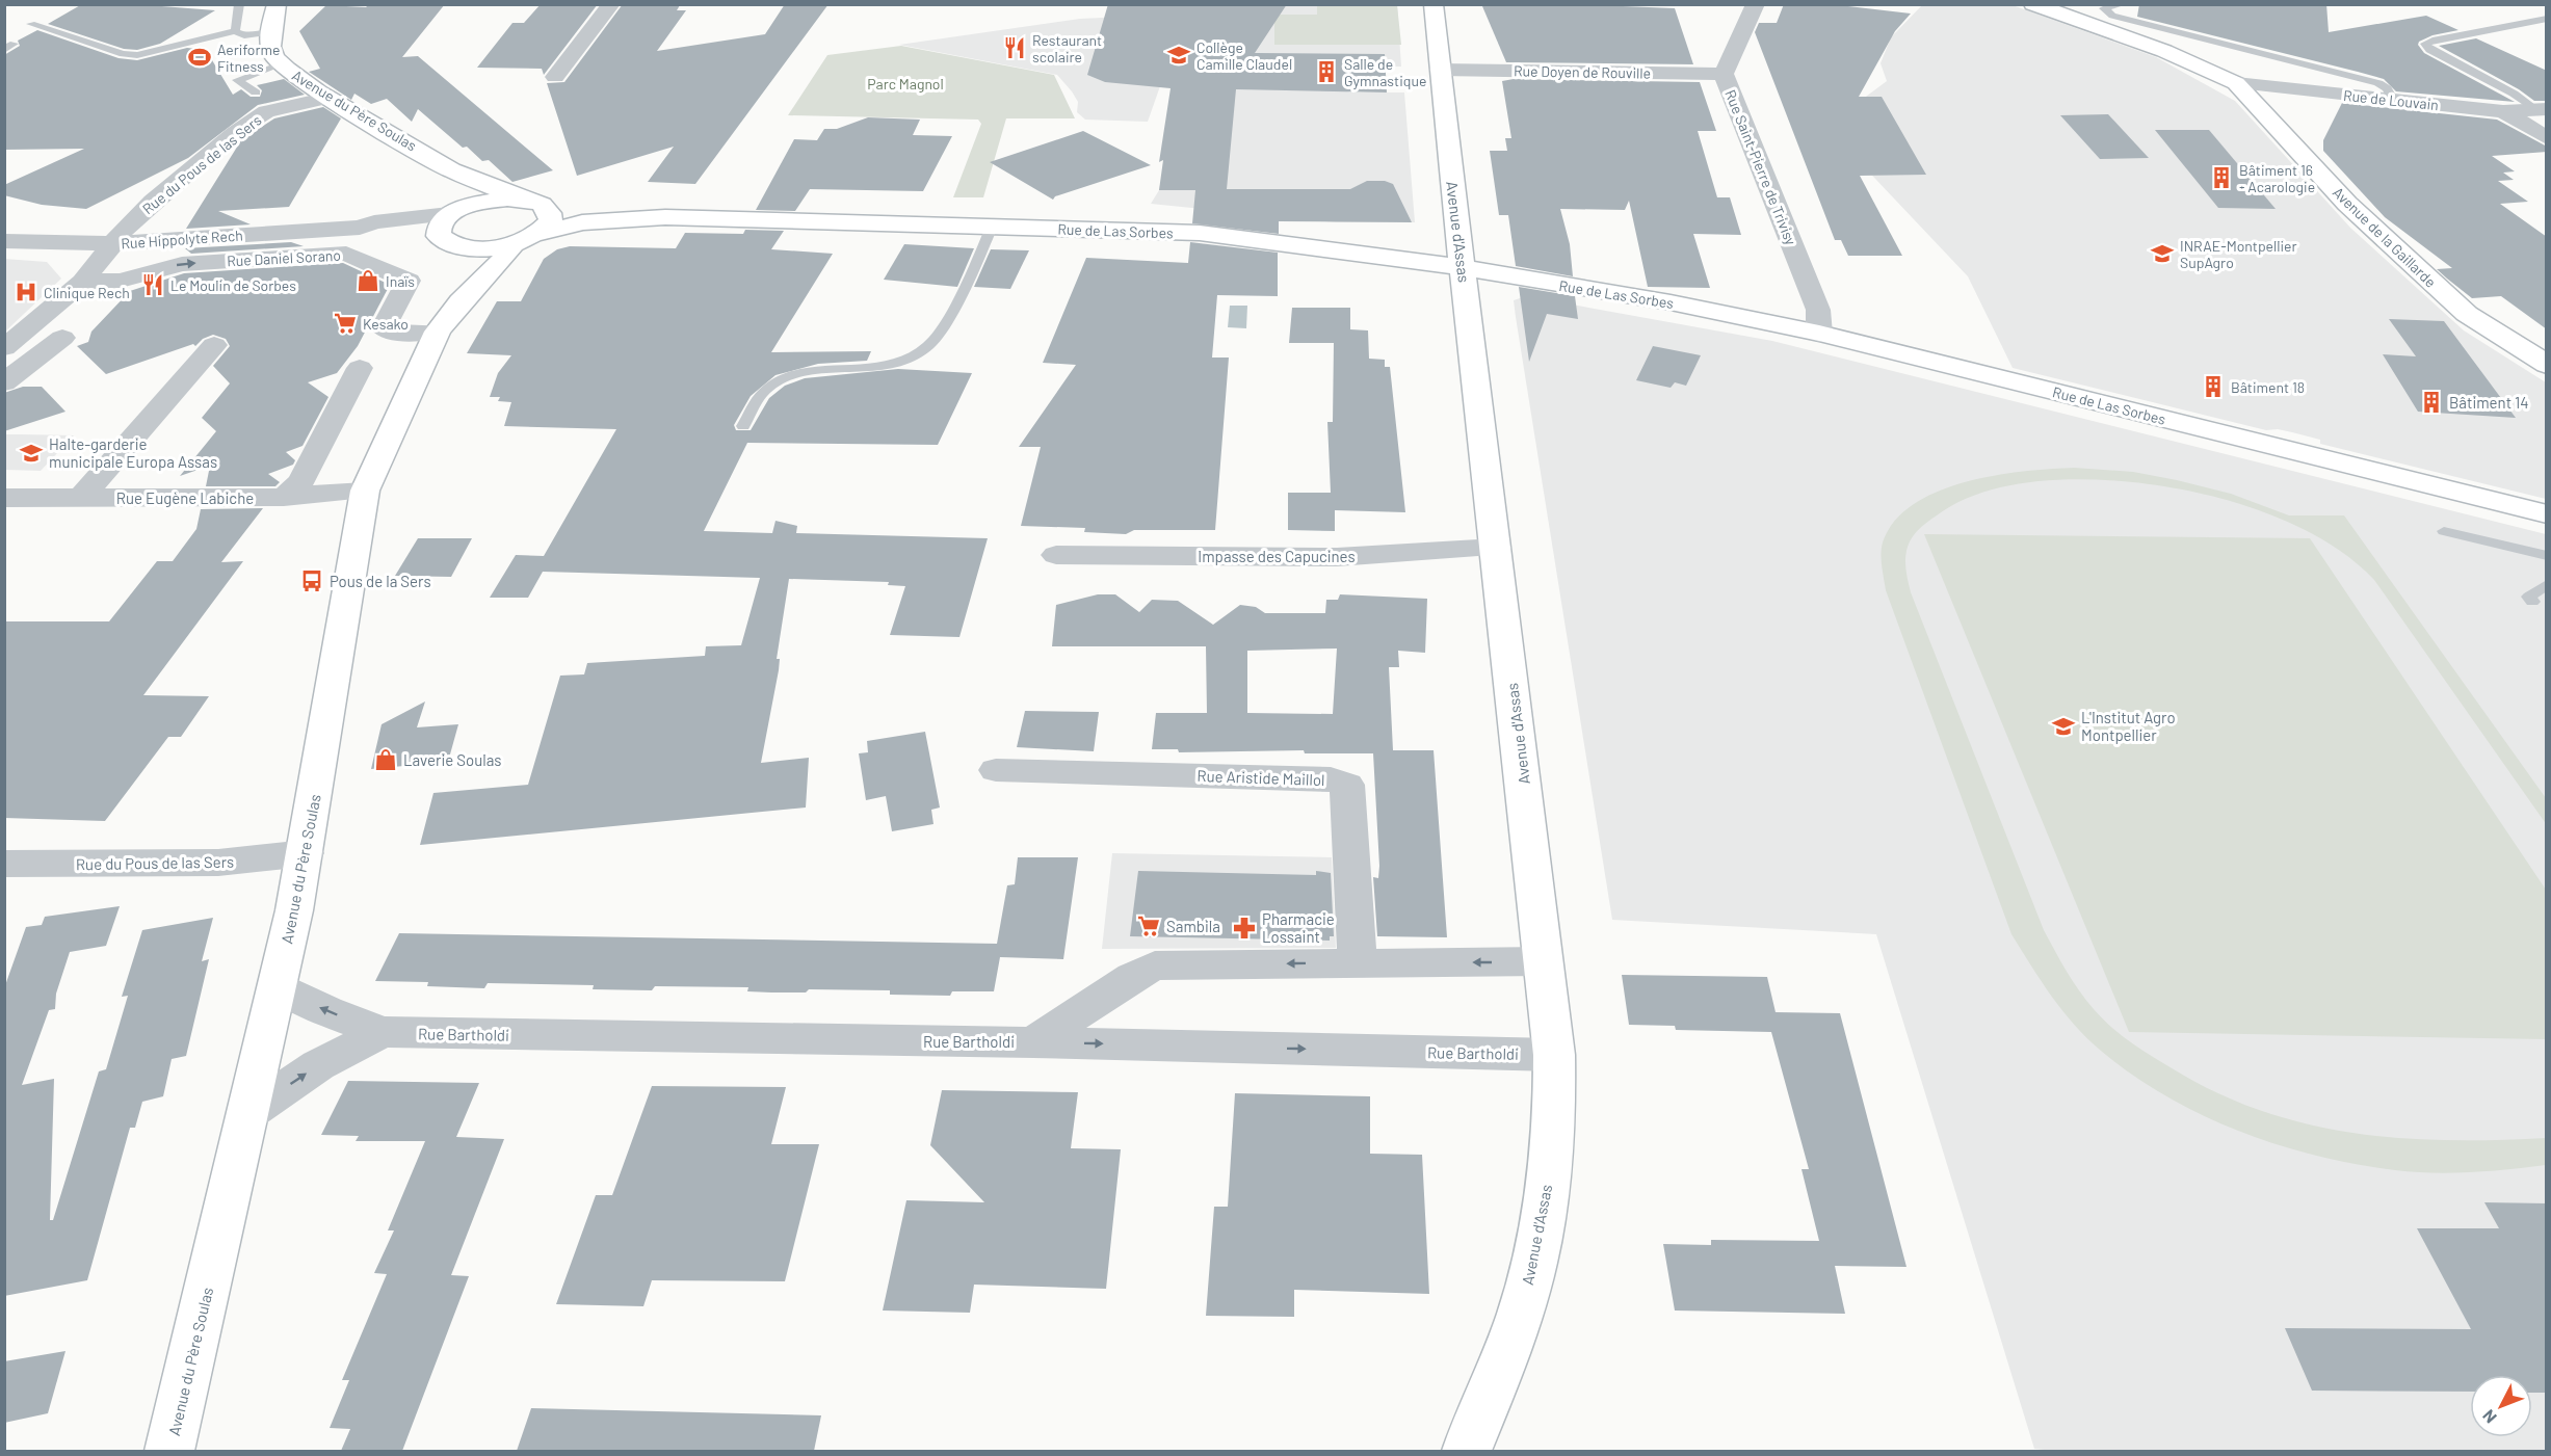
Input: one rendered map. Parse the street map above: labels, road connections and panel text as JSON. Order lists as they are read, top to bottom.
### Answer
{
  "streets": {
    "street": [
      "Rue Doyen de Rouville",
      "Rue de Louvain",
      "Avenue du Père Soulas",
      "Rue du Pous de las Sers",
      "Rue Saint-Pierre de Trivisy",
      "Rue de Las Sorbes",
      "Avenue d'Assas",
      "Avenue de la Gaillarde",
      "Rue Hippolyte Rech",
      "Rue Daniel Sorano",
      "Rue Eugène Labiche",
      "Impasse des Capucines",
      "Rue Aristide Maillol",
      "Rue Bartholdi"
    ]
  },
  "crossings": [
    ["Rue Doyen de Rouville", "Rue Saint-Pierre de Trivisy"],
    ["Rue Doyen de Rouville", "Avenue d'Assas"],
    ["Rue de Louvain", "Avenue de la Gaillarde"],
    ["Avenue du Père Soulas", "Rue du Pous de las Sers"],
    ["Avenue du Père Soulas", "Rue de Las Sorbes"],
    ["Avenue du Père Soulas", "Rue Daniel Sorano"],
    ["Avenue du Père Soulas", "Rue Eugène Labiche"],
    ["Avenue du Père Soulas", "Rue Bartholdi"],
    ["Rue du Pous de las Sers", "Rue Hippolyte Rech"],
    ["Rue du Pous de las Sers", "Rue Daniel Sorano"],
    ["Rue Saint-Pierre de Trivisy", "Rue de Las Sorbes"],
    ["Rue de Las Sorbes", "Avenue d'Assas"],
    ["Rue de Las Sorbes", "Rue Hippolyte Rech"],
    ["Avenue d'Assas", "Impasse des Capucines"],
    ["Avenue d'Assas", "Rue Bartholdi"]
  ],
  "one_way": ["Rue Daniel Sorano"],
  "parks": ["Parc Magnol"],
  "places": {
    "restaurant": ["Restaurant scolaire", "Le Moulin de Sorbes"],
    "school or university": [
      "Collège Camille Claudel",
      "INRAE-Montpellier SupAgro",
      "Halte-garderie municipale Europa Assas",
      "L'Institut Agro Montpellier"
    ],
    "sports": ["Aeriforme Fitness"],
    "building": [
      "Salle de Gymnastique",
      "Bâtiment 16 - Acarologie",
      "Bâtiment 18",
      "Bâtiment 14"
    ],
    "shop": ["Inaïs", "Laverie Soulas"],
    "hospital": ["Clinique Rech"],
    "supermarket": ["Kesako", "Sambila"],
    "bus stop": ["Pous de la Sers"],
    "pharmacy": ["Pharmacie Lossaint"]
  },
  "north": "bottom left"
}
